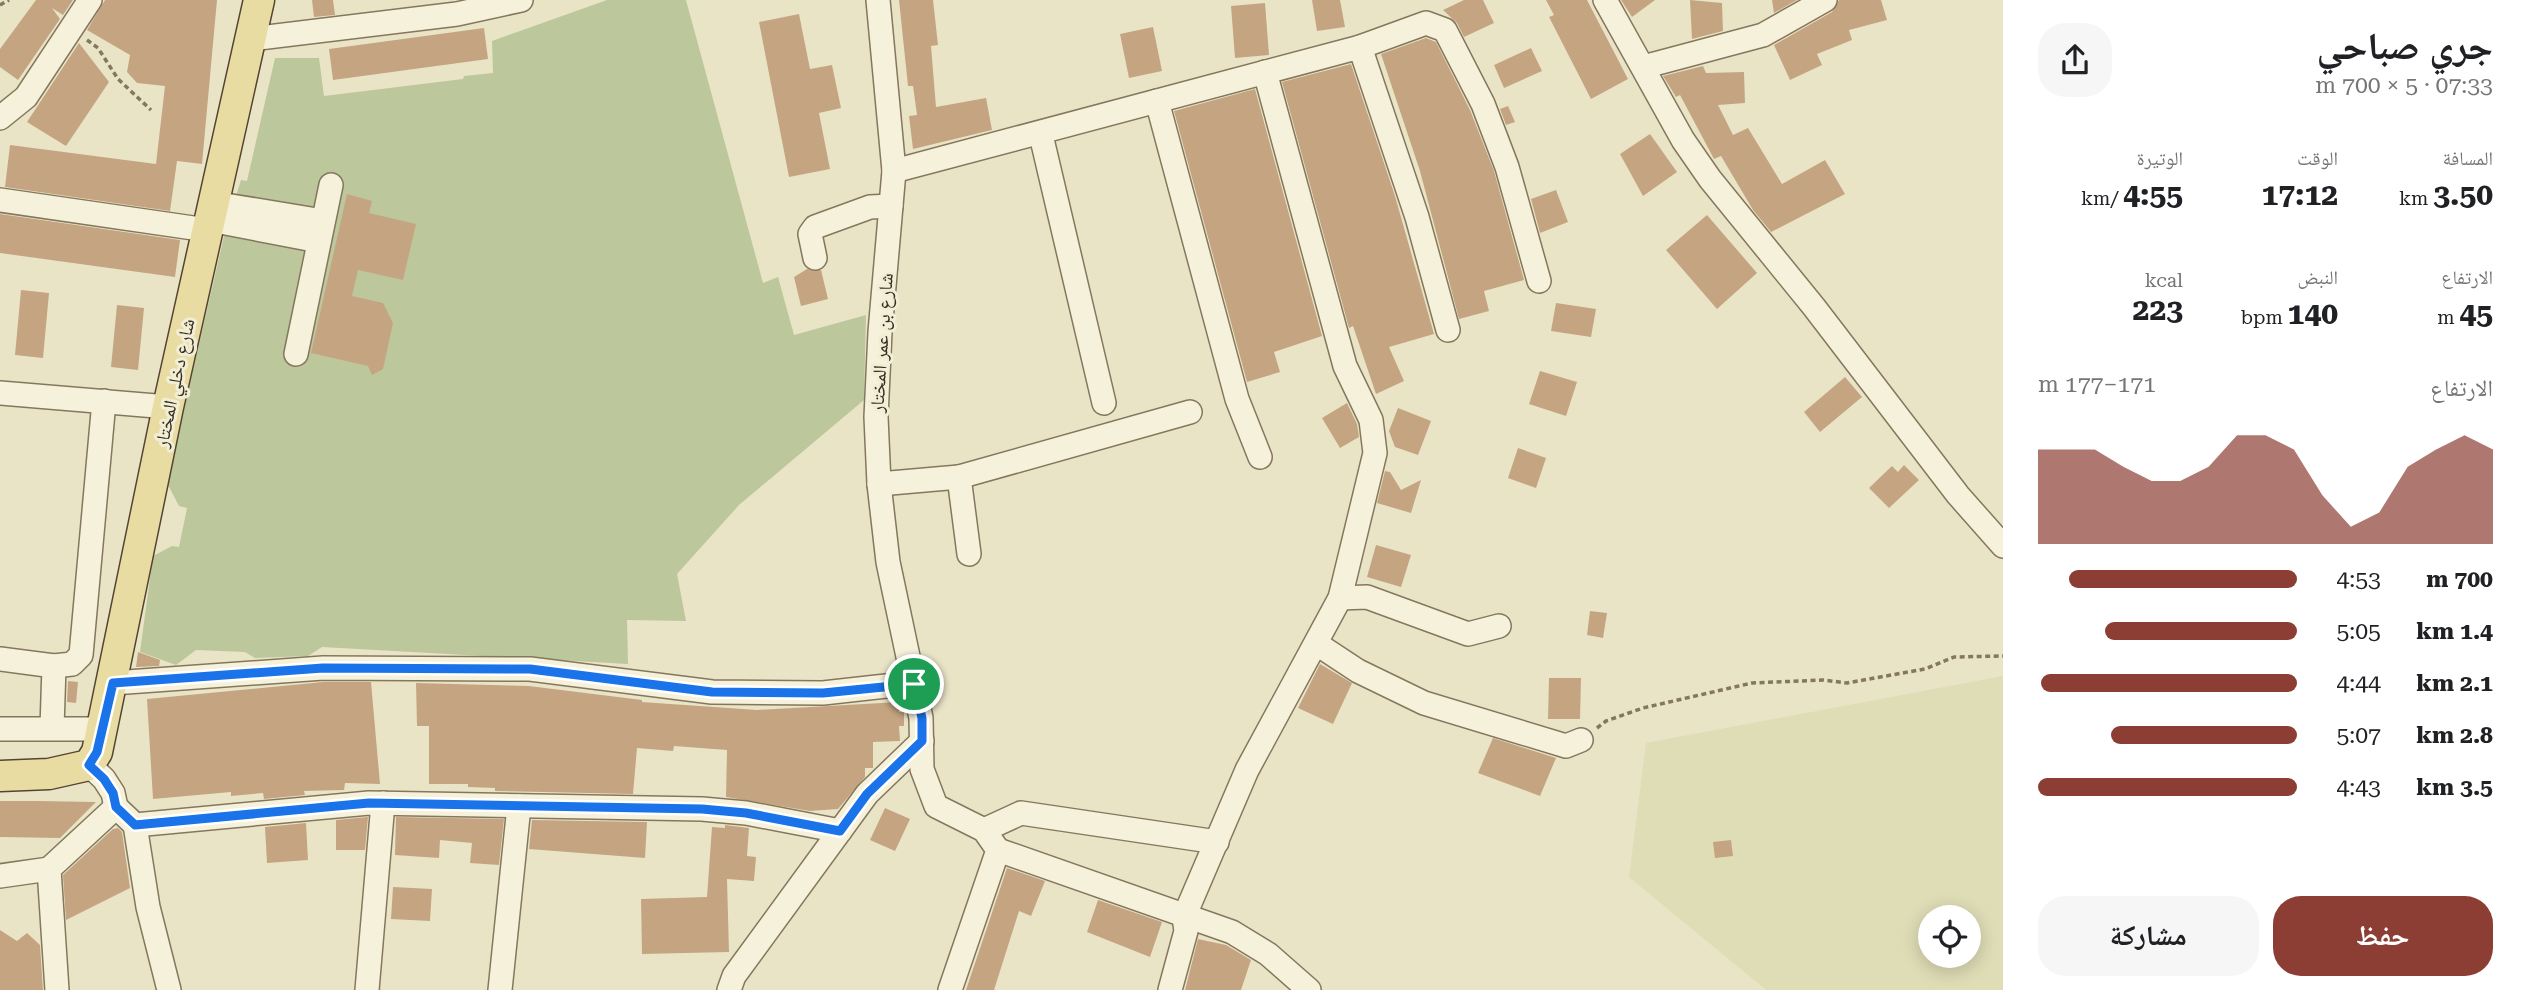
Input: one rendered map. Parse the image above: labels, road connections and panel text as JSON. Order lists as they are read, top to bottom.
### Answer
{
  "streets": {
    "main road": ["شارع دخلي المختار"],
    "street": ["شارع بن عمر المختار"]
  },
  "page": {
    "heading": ["جري صباحي", "07:33 · 5 × 700 m"],
    "stats": [
      ["المسافة", "3.50 km"],
      ["الوقت", "17:12"],
      ["الوتيرة", "4:55 /km"],
      ["الارتفاع", "45 m"],
      ["النبض", "140 bpm"],
      ["kcal", "223"]
    ],
    "chart": ["الارتفاع", "171–177 m"],
    "list": [
      {
        "name": "700 m",
        "note": "4:53"
      },
      {
        "name": "1.4 km",
        "note": "5:05"
      },
      {
        "name": "2.1 km",
        "note": "4:44"
      },
      {
        "name": "2.8 km",
        "note": "5:07"
      },
      {
        "name": "3.5 km",
        "note": "4:43"
      }
    ],
    "buttons": ["حفظ", "مشاركة"]
  }
}
